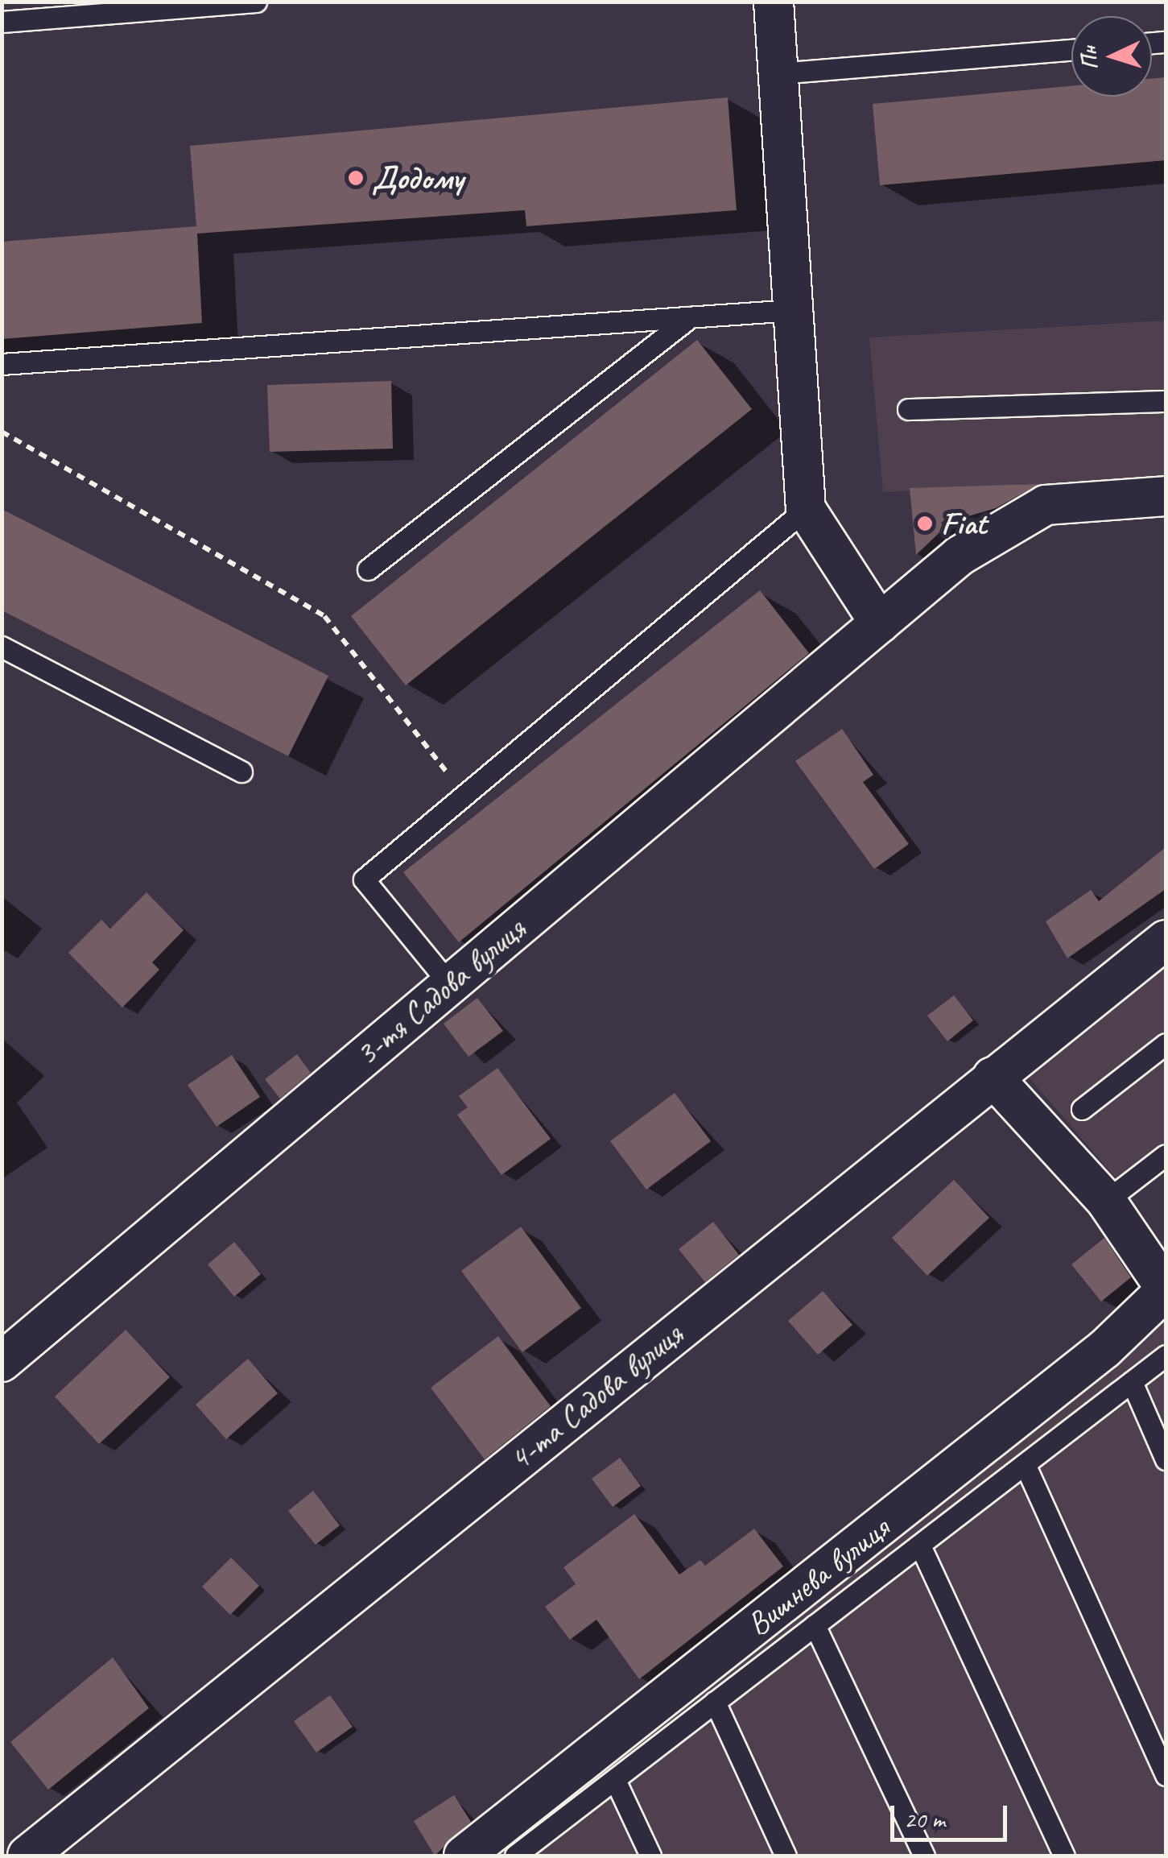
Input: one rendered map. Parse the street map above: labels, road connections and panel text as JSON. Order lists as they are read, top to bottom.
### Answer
{
  "streets": {
    "street": ["3-тя Садова вулиця", "4-та Садова вулиця", "Вишнева вулиця"]
  },
  "crossings": [
    ["4-та Садова вулиця", "Вишнева вулиця"]
  ],
  "places": ["Додому", "Fiat"],
  "scale_bar": "20 m",
  "north": "left"
}
